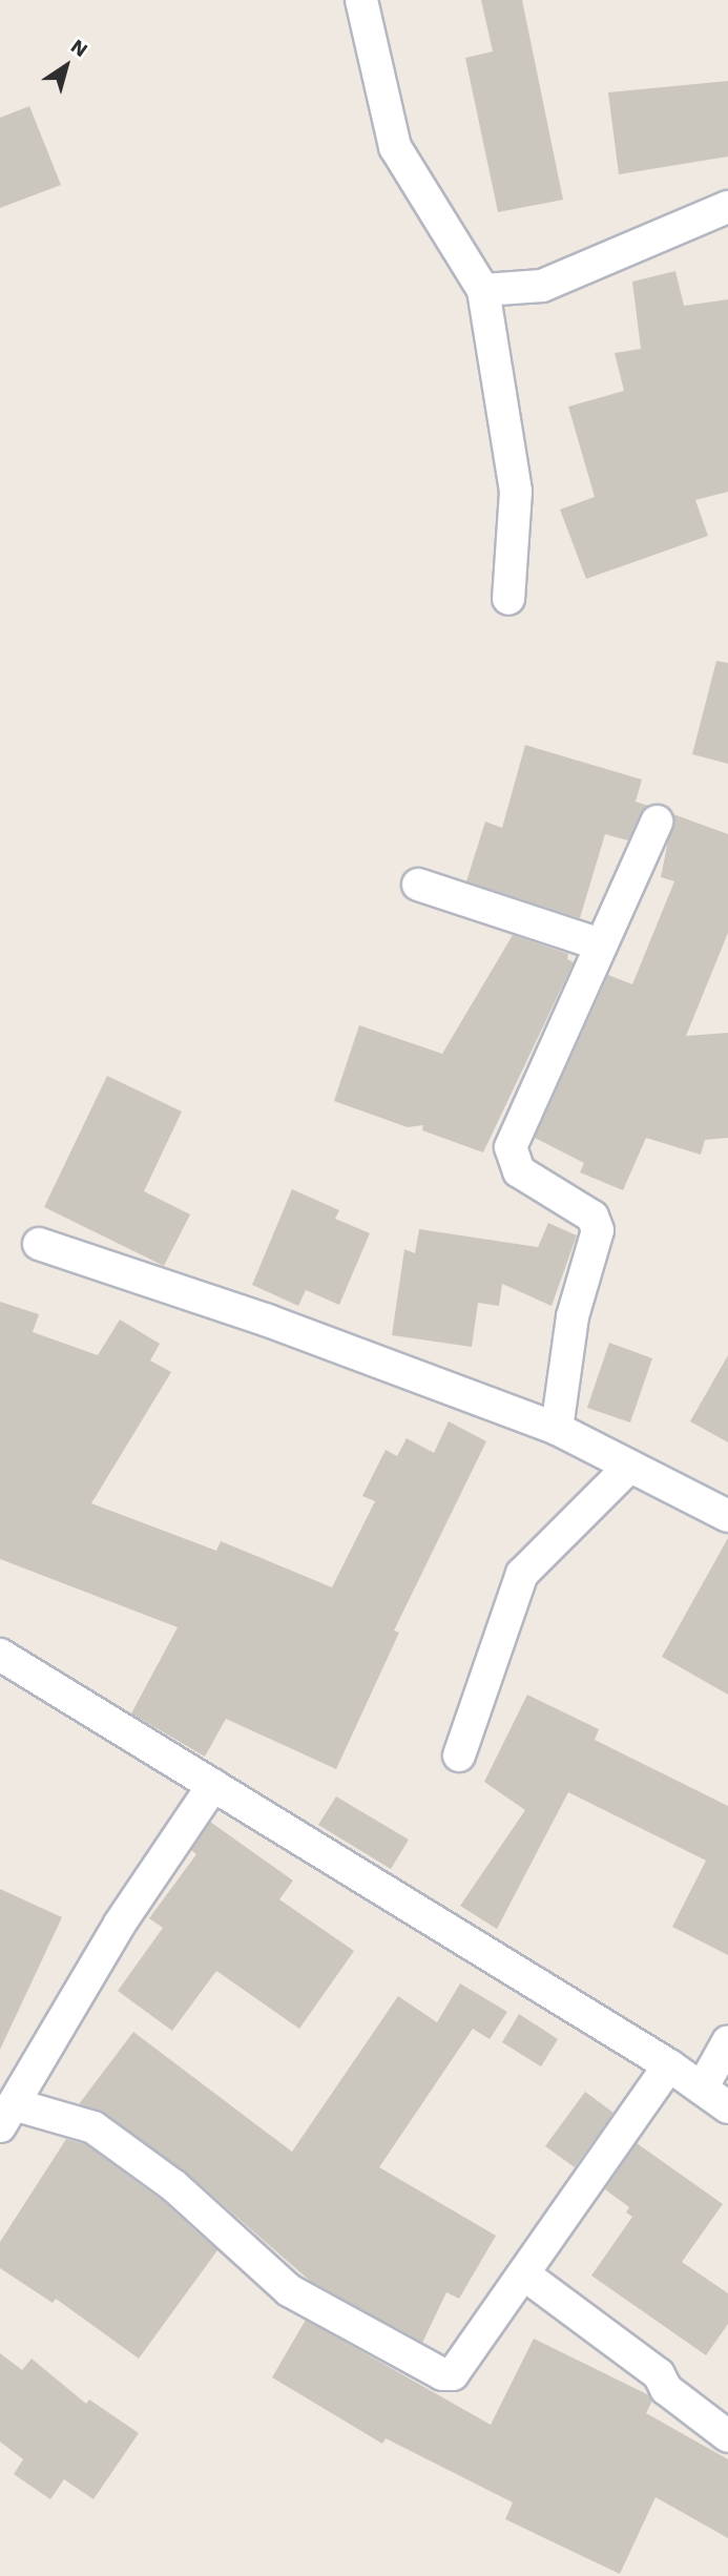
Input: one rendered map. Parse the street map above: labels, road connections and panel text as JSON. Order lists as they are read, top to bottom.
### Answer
{
  "north": "top right"
}
